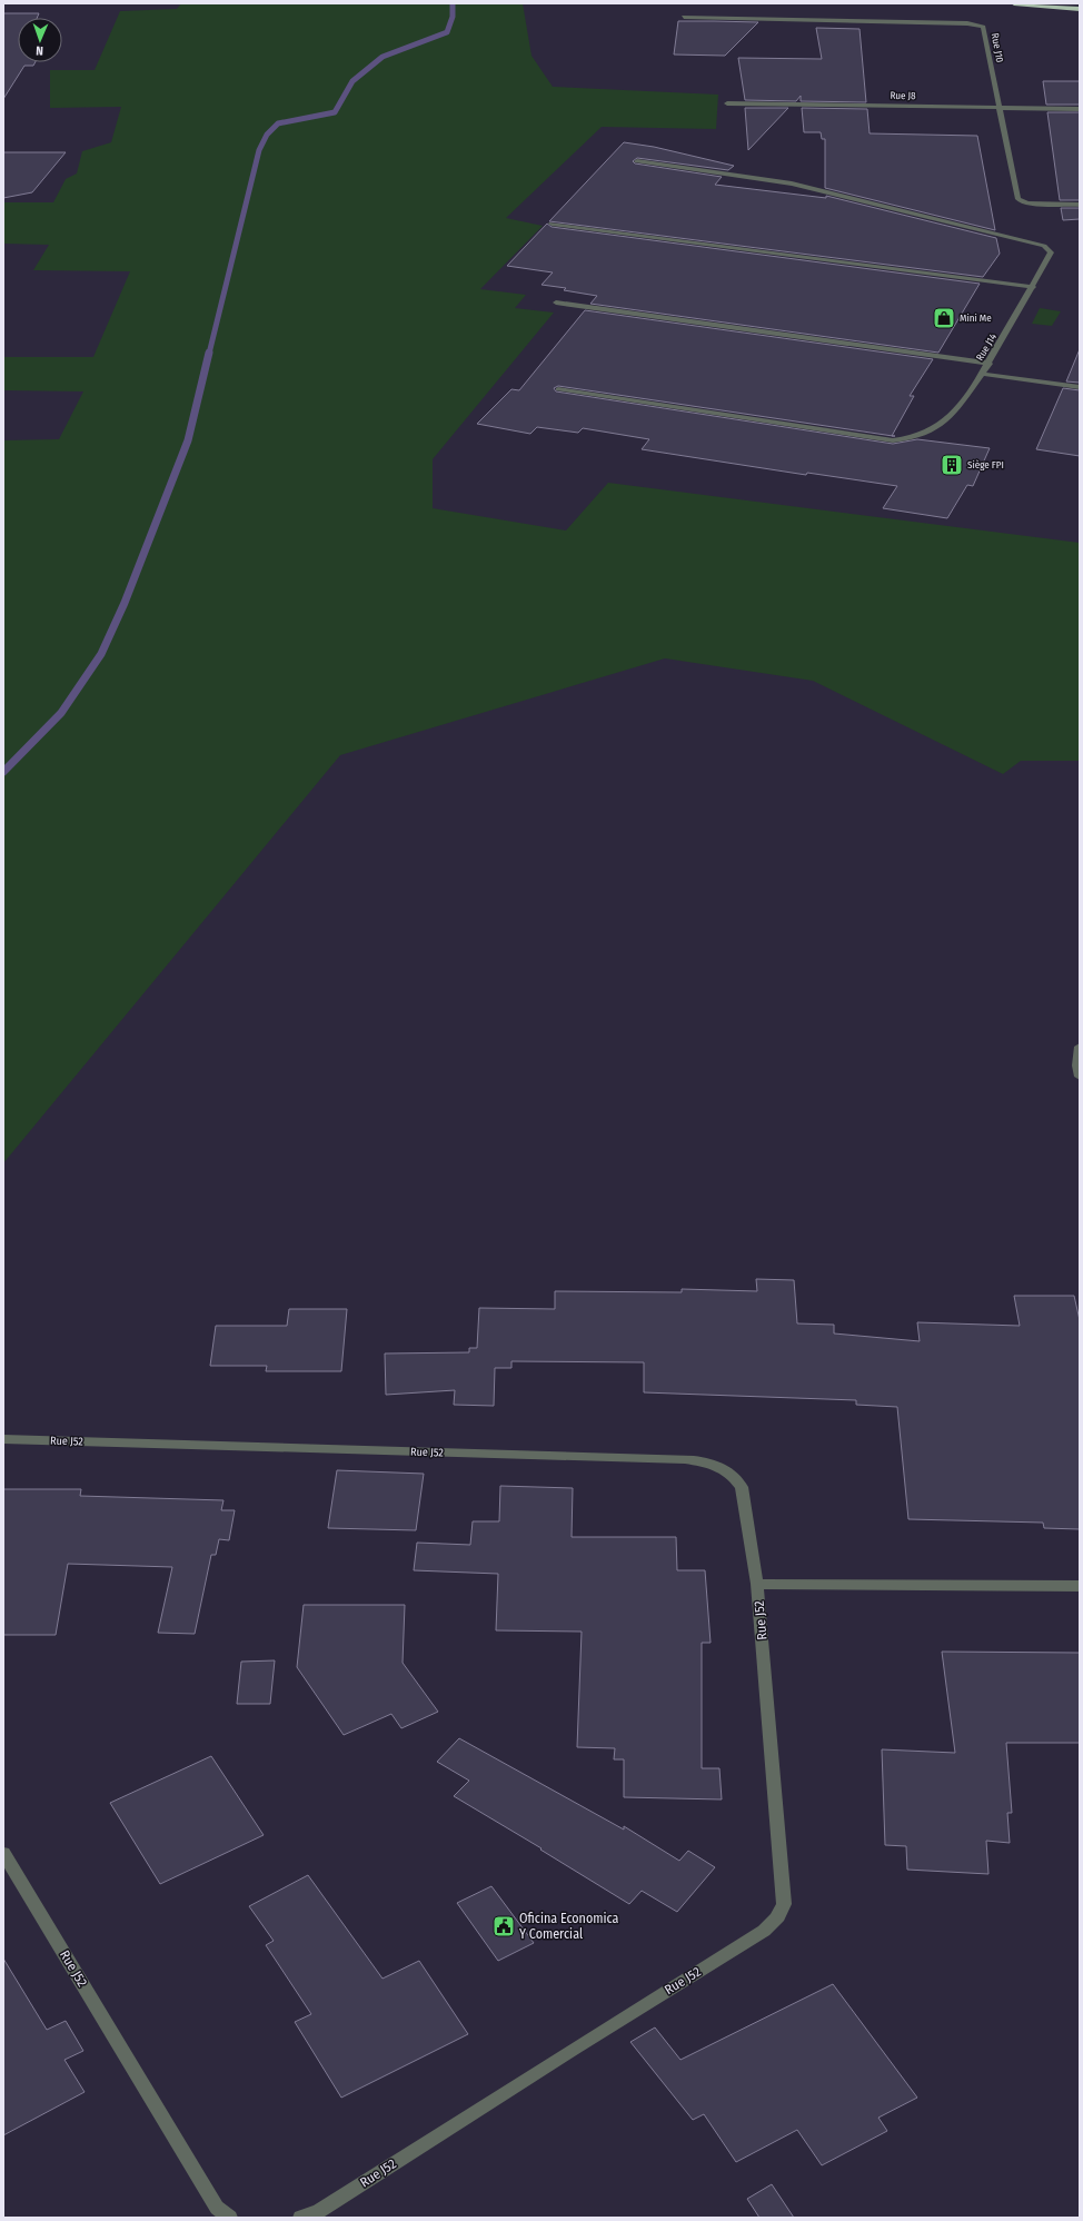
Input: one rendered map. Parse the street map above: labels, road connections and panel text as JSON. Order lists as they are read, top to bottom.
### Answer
{
  "streets": {
    "street": [
      "Rue J10",
      "Rue J8",
      "Rue J14",
      "Rue J52"
    ]
  },
  "crossings": [
    ["Rue J10", "Rue J8"]
  ],
  "places": {
    "shop": ["Mini Me"],
    "building": ["Siège FPI"],
    "public building": ["Oficina Economica Y Comercial"]
  },
  "north": "bottom"
}
